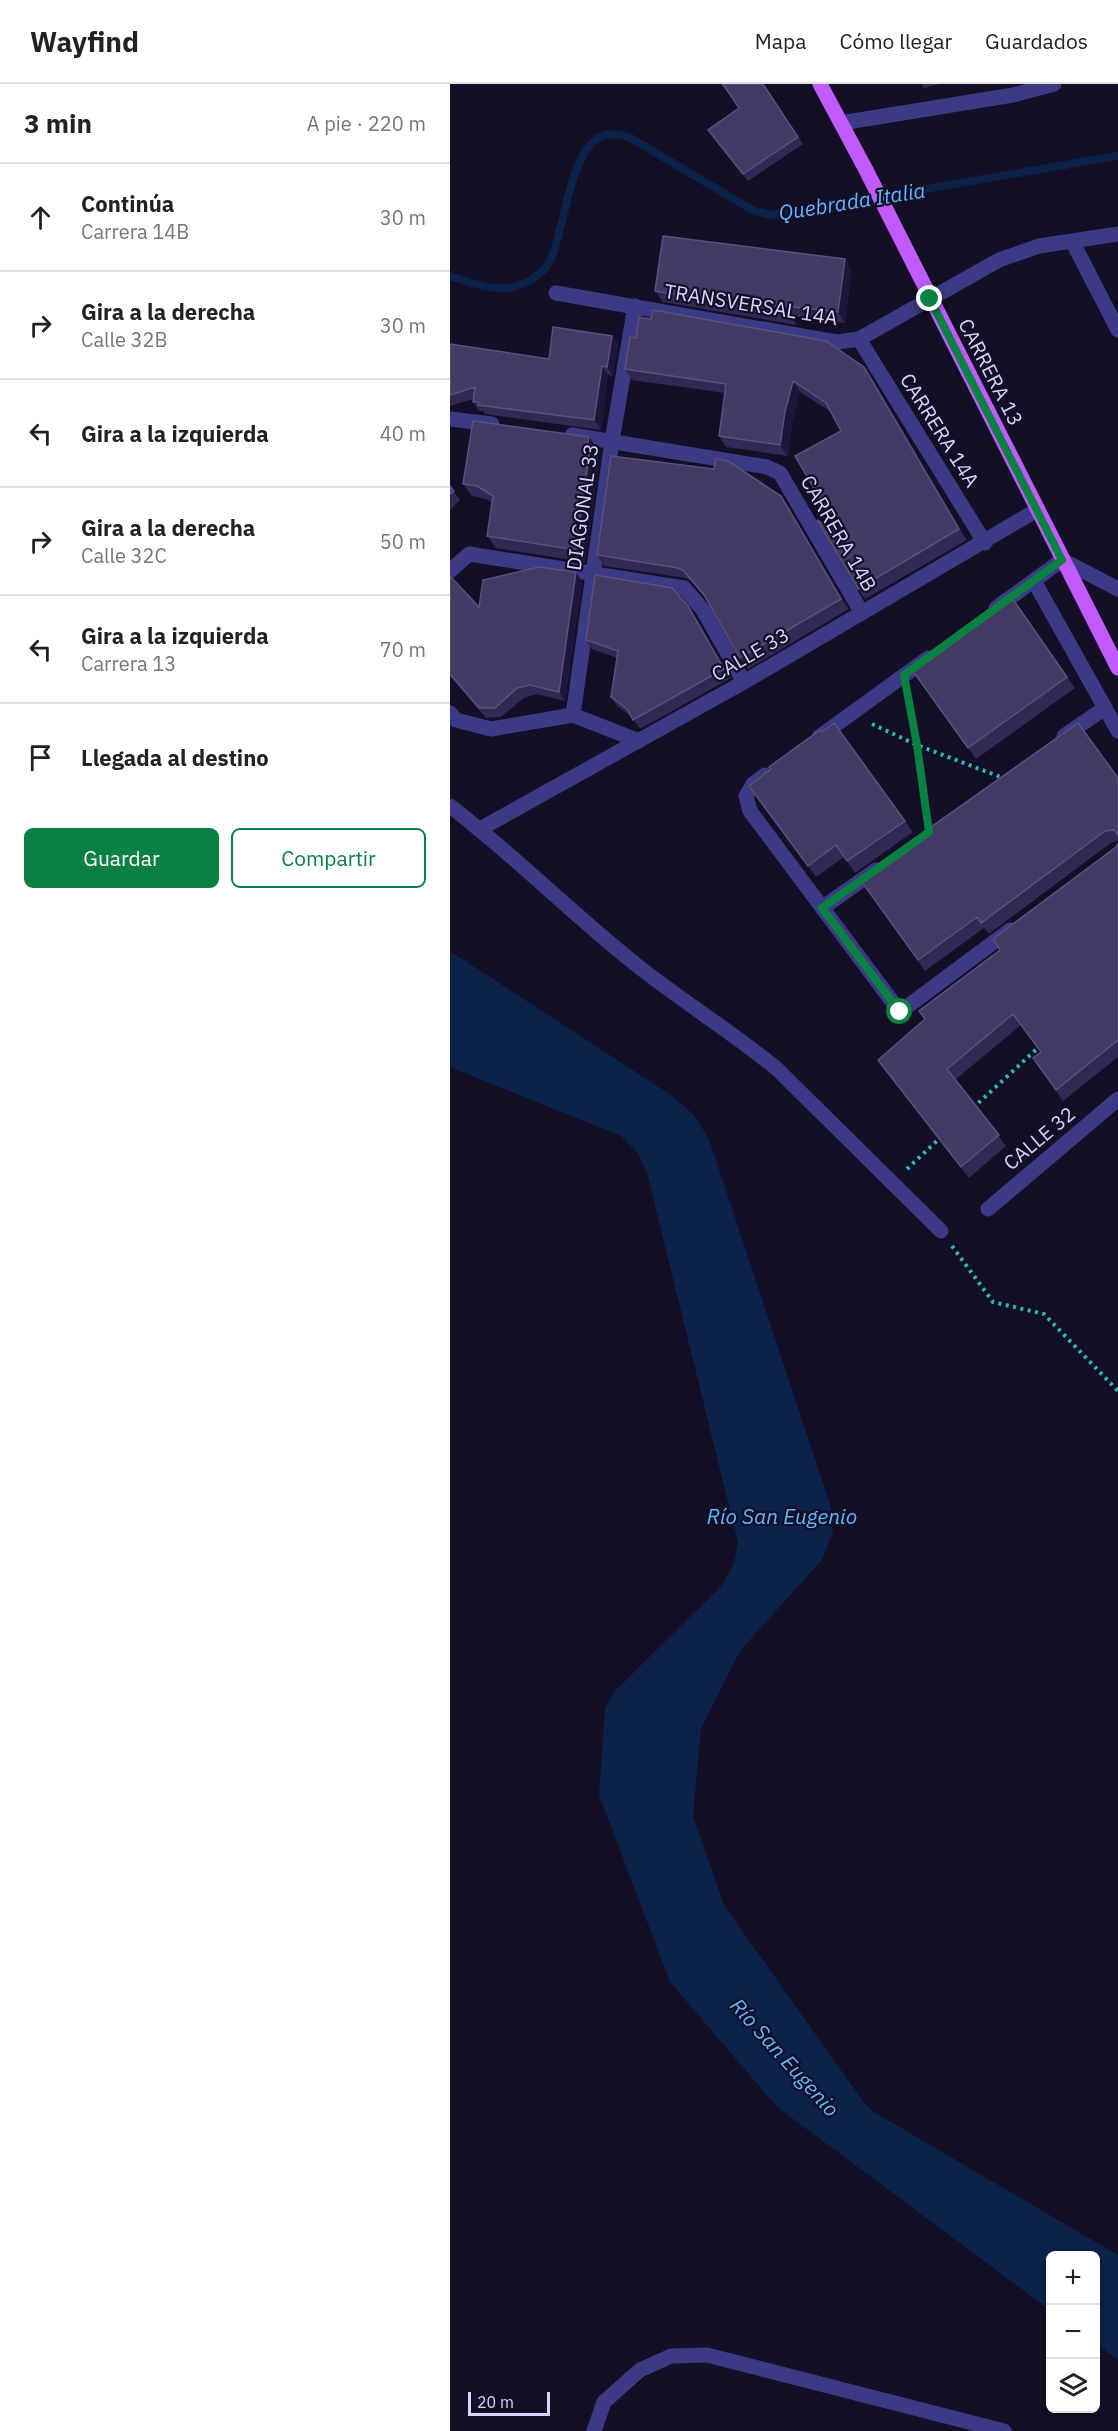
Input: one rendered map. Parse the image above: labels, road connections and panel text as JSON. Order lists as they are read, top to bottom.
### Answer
{
  "streets": {
    "main road": ["CARRERA 13"],
    "street": [
      "TRANSVERSAL 14A",
      "CARRERA 14A",
      "DIAGONAL 33",
      "CARRERA 14B",
      "CALLE 33",
      "CALLE 32"
    ]
  },
  "crossings": [
    ["TRANSVERSAL 14A", "CARRERA 14A"],
    ["TRANSVERSAL 14A", "DIAGONAL 33"],
    ["CARRERA 13", "CALLE 33"],
    ["CARRERA 14A", "CALLE 33"],
    ["DIAGONAL 33", "CARRERA 14B"],
    ["CARRERA 14B", "CALLE 33"]
  ],
  "water": ["Quebrada Italia", "Río San Eugenio"],
  "scale_bar": "20 m",
  "page": {
    "header": "Wayfind",
    "nav": ["Mapa", "Cómo llegar", "Guardados"],
    "heading": ["3 min", "A pie · 220 m"],
    "list": [
      ["Continúa", "Carrera 14B", "30 m"],
      ["Gira a la derecha", "Calle 32B", "30 m"],
      ["Gira a la izquierda", "40 m"],
      ["Gira a la derecha", "Calle 32C", "50 m"],
      ["Gira a la izquierda", "Carrera 13", "70 m"],
      "Llegada al destino"
    ],
    "buttons": ["Guardar", "Compartir"],
    "map_buttons": ["+", "−"],
    "scale": "20 m"
  }
}
